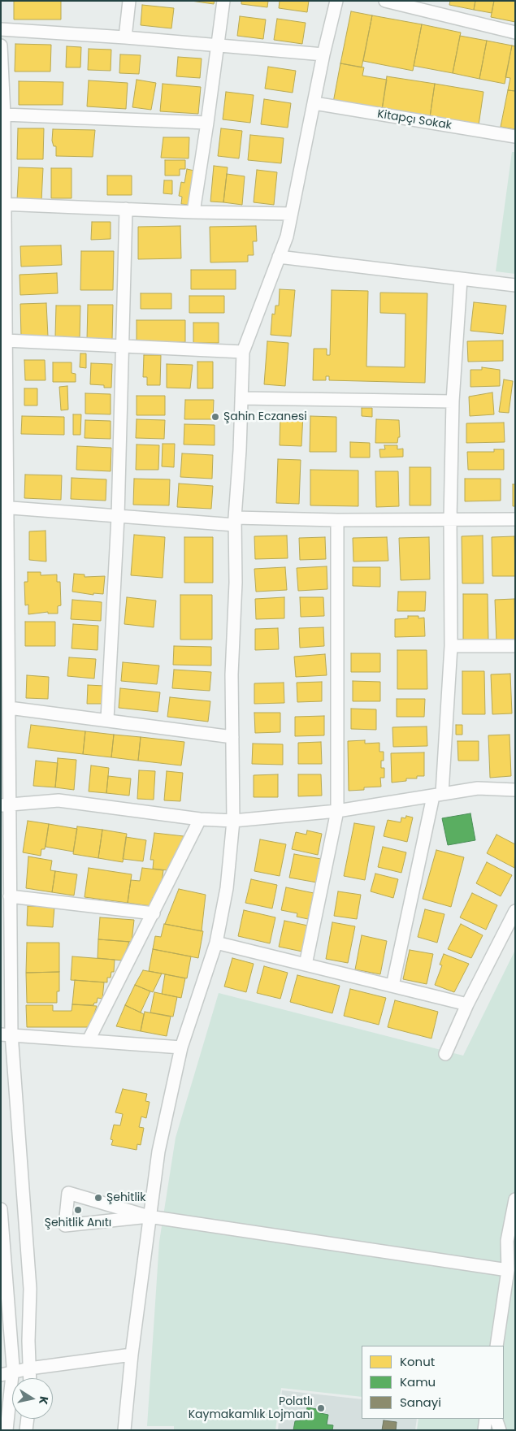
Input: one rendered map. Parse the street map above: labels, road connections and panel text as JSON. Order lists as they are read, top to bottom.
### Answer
{
  "streets": {
    "street": ["Kitapçı Sokak"]
  },
  "places": [
    "Şahin Eczanesi",
    "Şehitlik",
    "Şehitlik Anıtı",
    "Polatlı Kaymakamlık Lojmanı"
  ],
  "legend": ["Konut", "Kamu", "Sanayi"],
  "north": "right"
}
